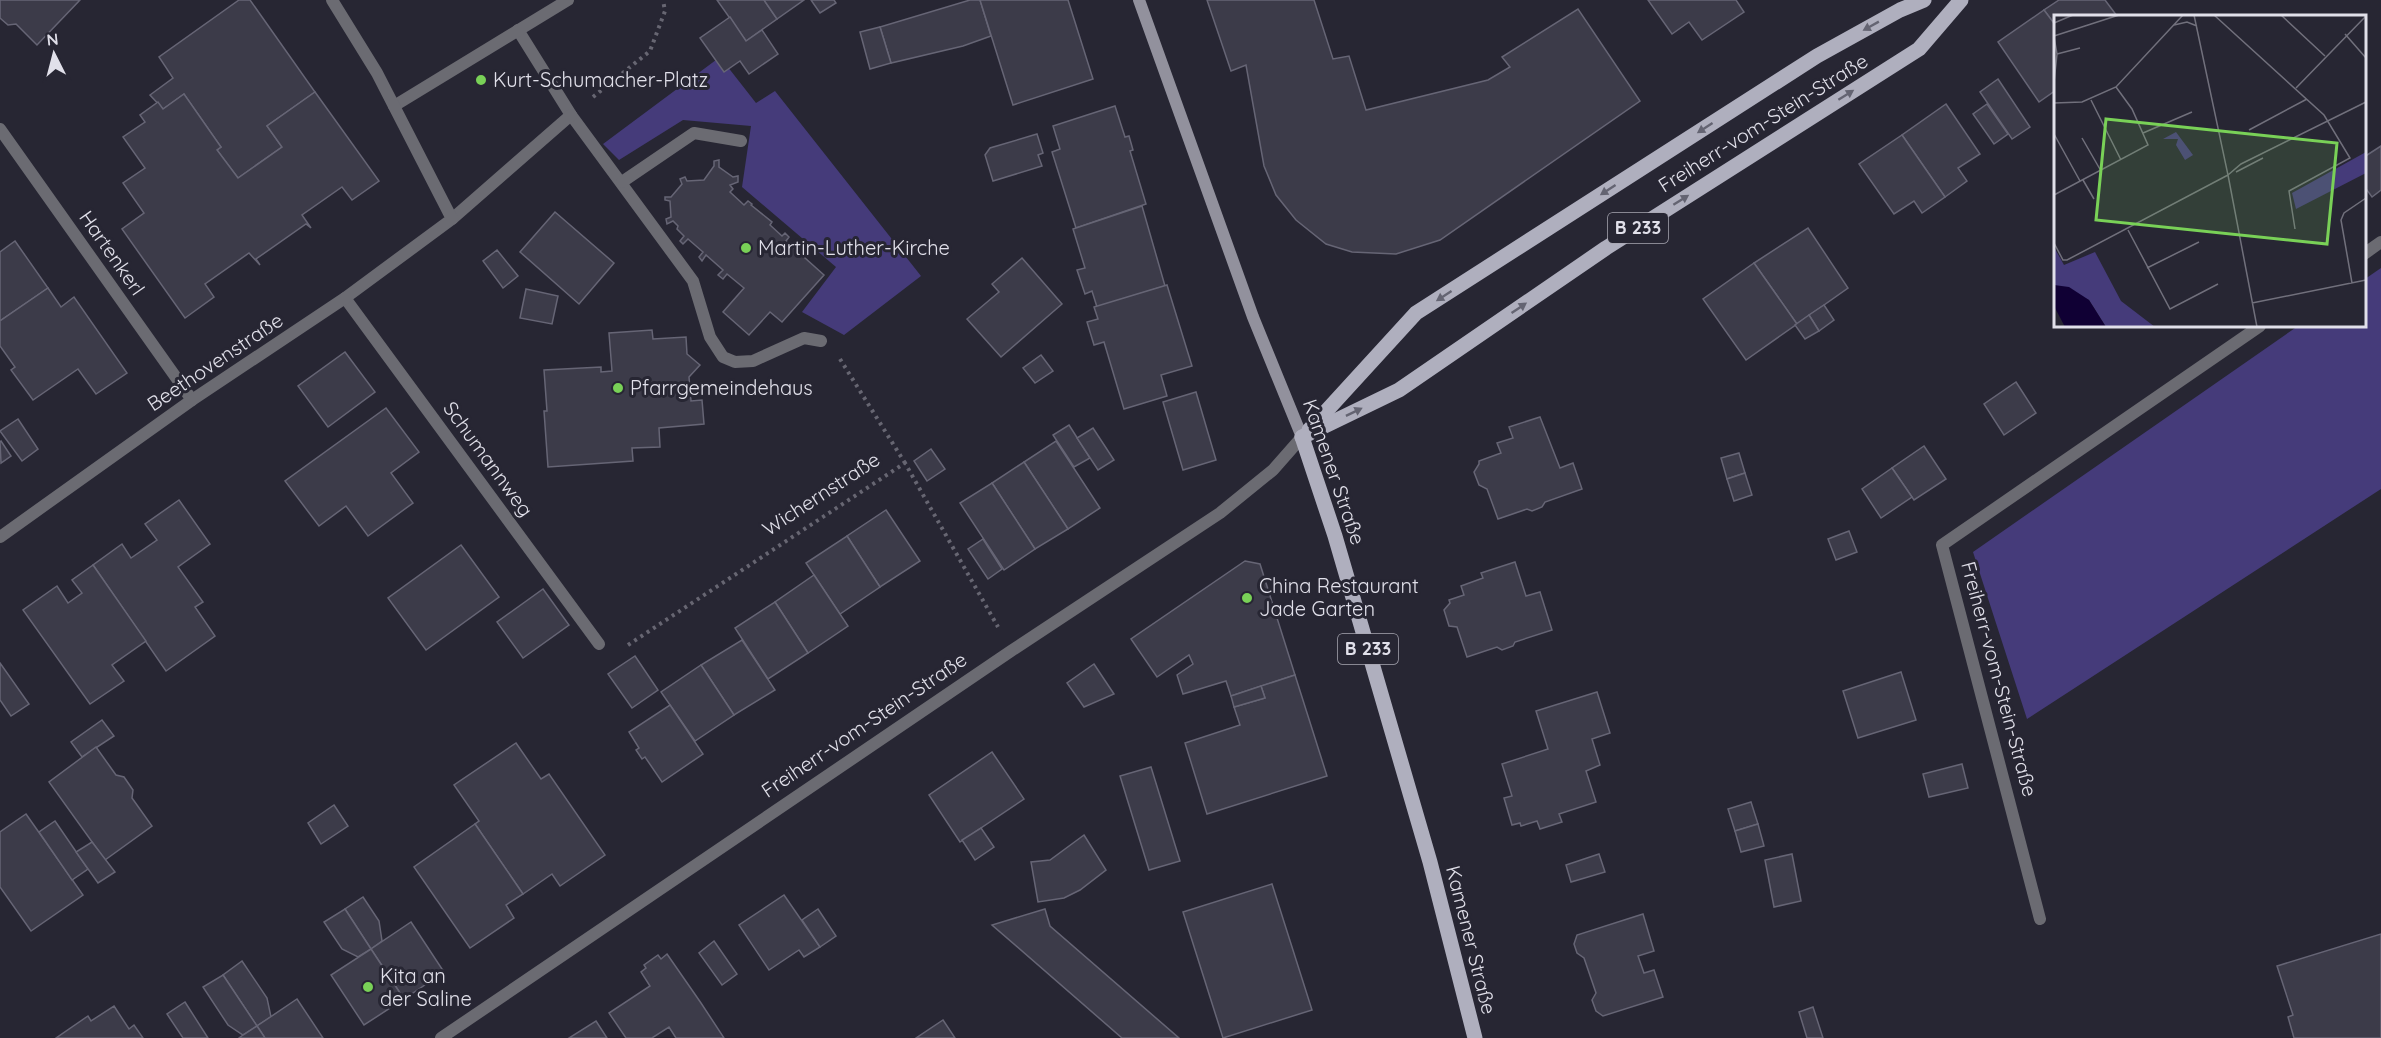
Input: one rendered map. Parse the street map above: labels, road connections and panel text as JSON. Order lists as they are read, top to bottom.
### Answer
{
  "streets": {
    "main road": ["Freiherr-vom-Stein-Straße", "B 233", "Kamener Straße"],
    "street": ["Hartenkerl", "Beethovenstraße", "Schumannweg"],
    "path": ["Wichernstraße"]
  },
  "crossings": [
    ["Freiherr-vom-Stein-Straße", "Kamener Straße"],
    ["Freiherr-vom-Stein-Straße", "Wichernstraße"],
    ["Hartenkerl", "Beethovenstraße"],
    ["Beethovenstraße", "Schumannweg"]
  ],
  "places": [
    "Kurt-Schumacher-Platz",
    "Martin-Luther-Kirche",
    "Pfarrgemeindehaus",
    "China Restaurant Jade Garten",
    "Kita an der Saline"
  ],
  "north": "top"
}
